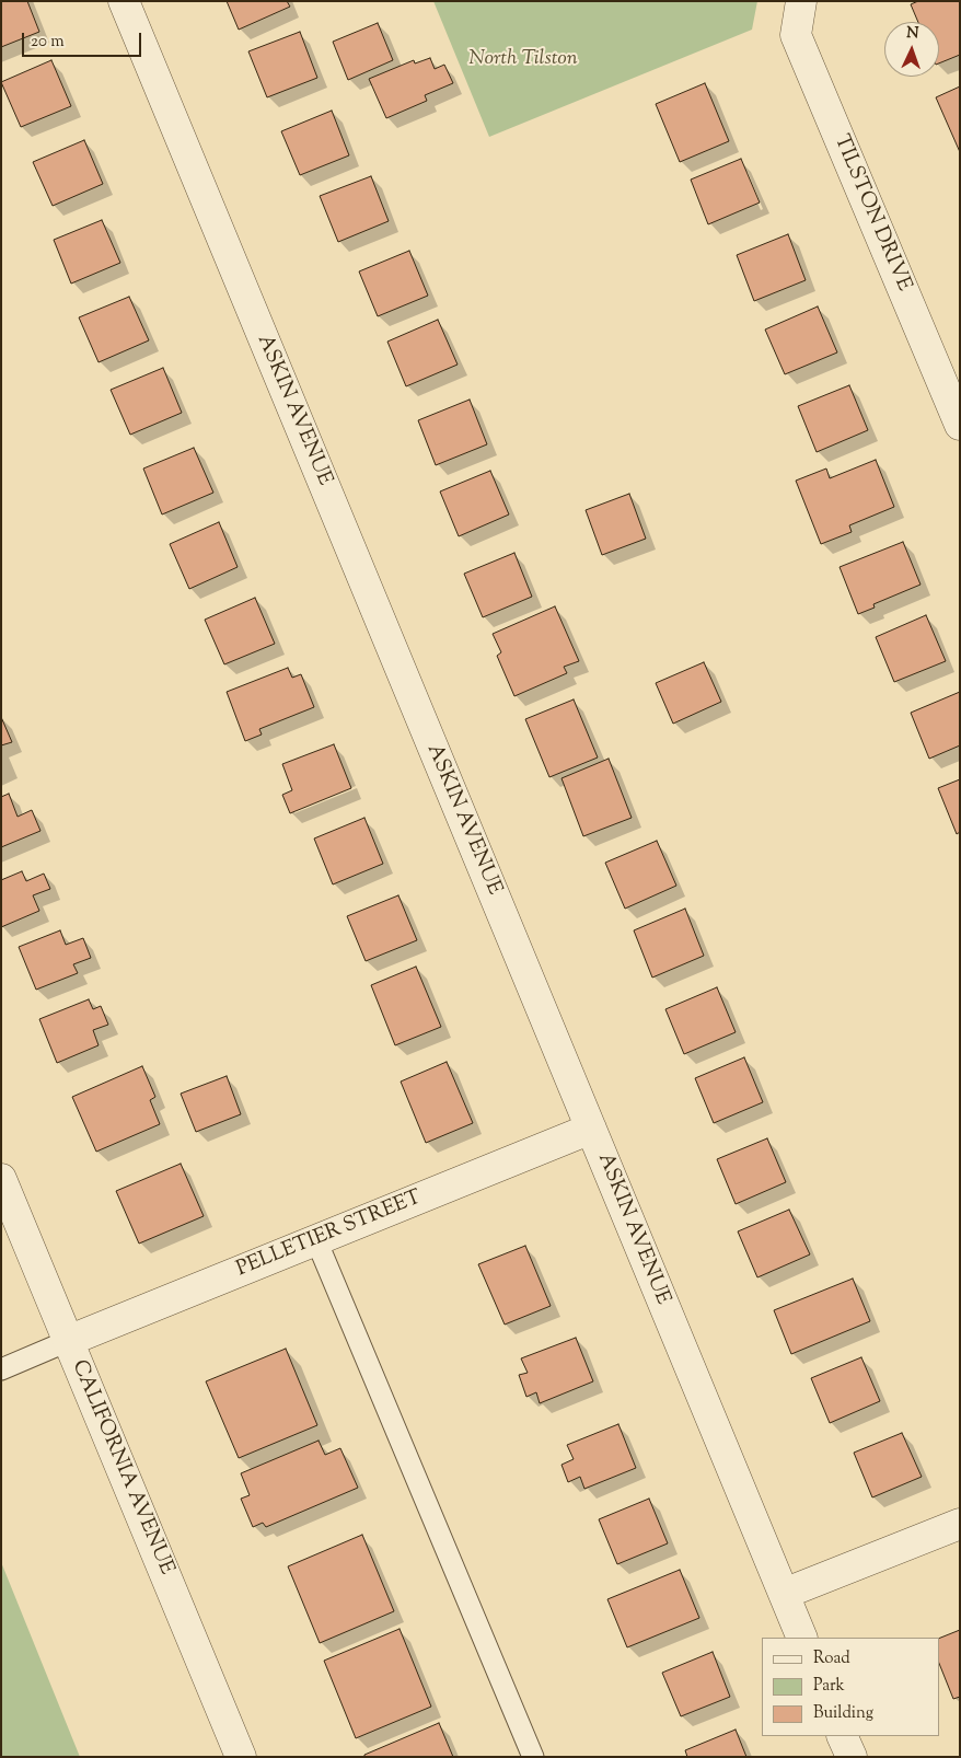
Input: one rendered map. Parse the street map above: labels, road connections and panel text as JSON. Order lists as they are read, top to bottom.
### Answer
{
  "streets": {
    "street": [
      "TILSTON DRIVE",
      "ASKIN AVENUE",
      "PELLETIER STREET",
      "CALIFORNIA AVENUE"
    ]
  },
  "crossings": [
    ["ASKIN AVENUE", "PELLETIER STREET"],
    ["PELLETIER STREET", "CALIFORNIA AVENUE"]
  ],
  "parks": ["North Tilston"],
  "legend": ["Road", "Park", "Building"],
  "scale_bar": "20 m",
  "north": "top"
}
